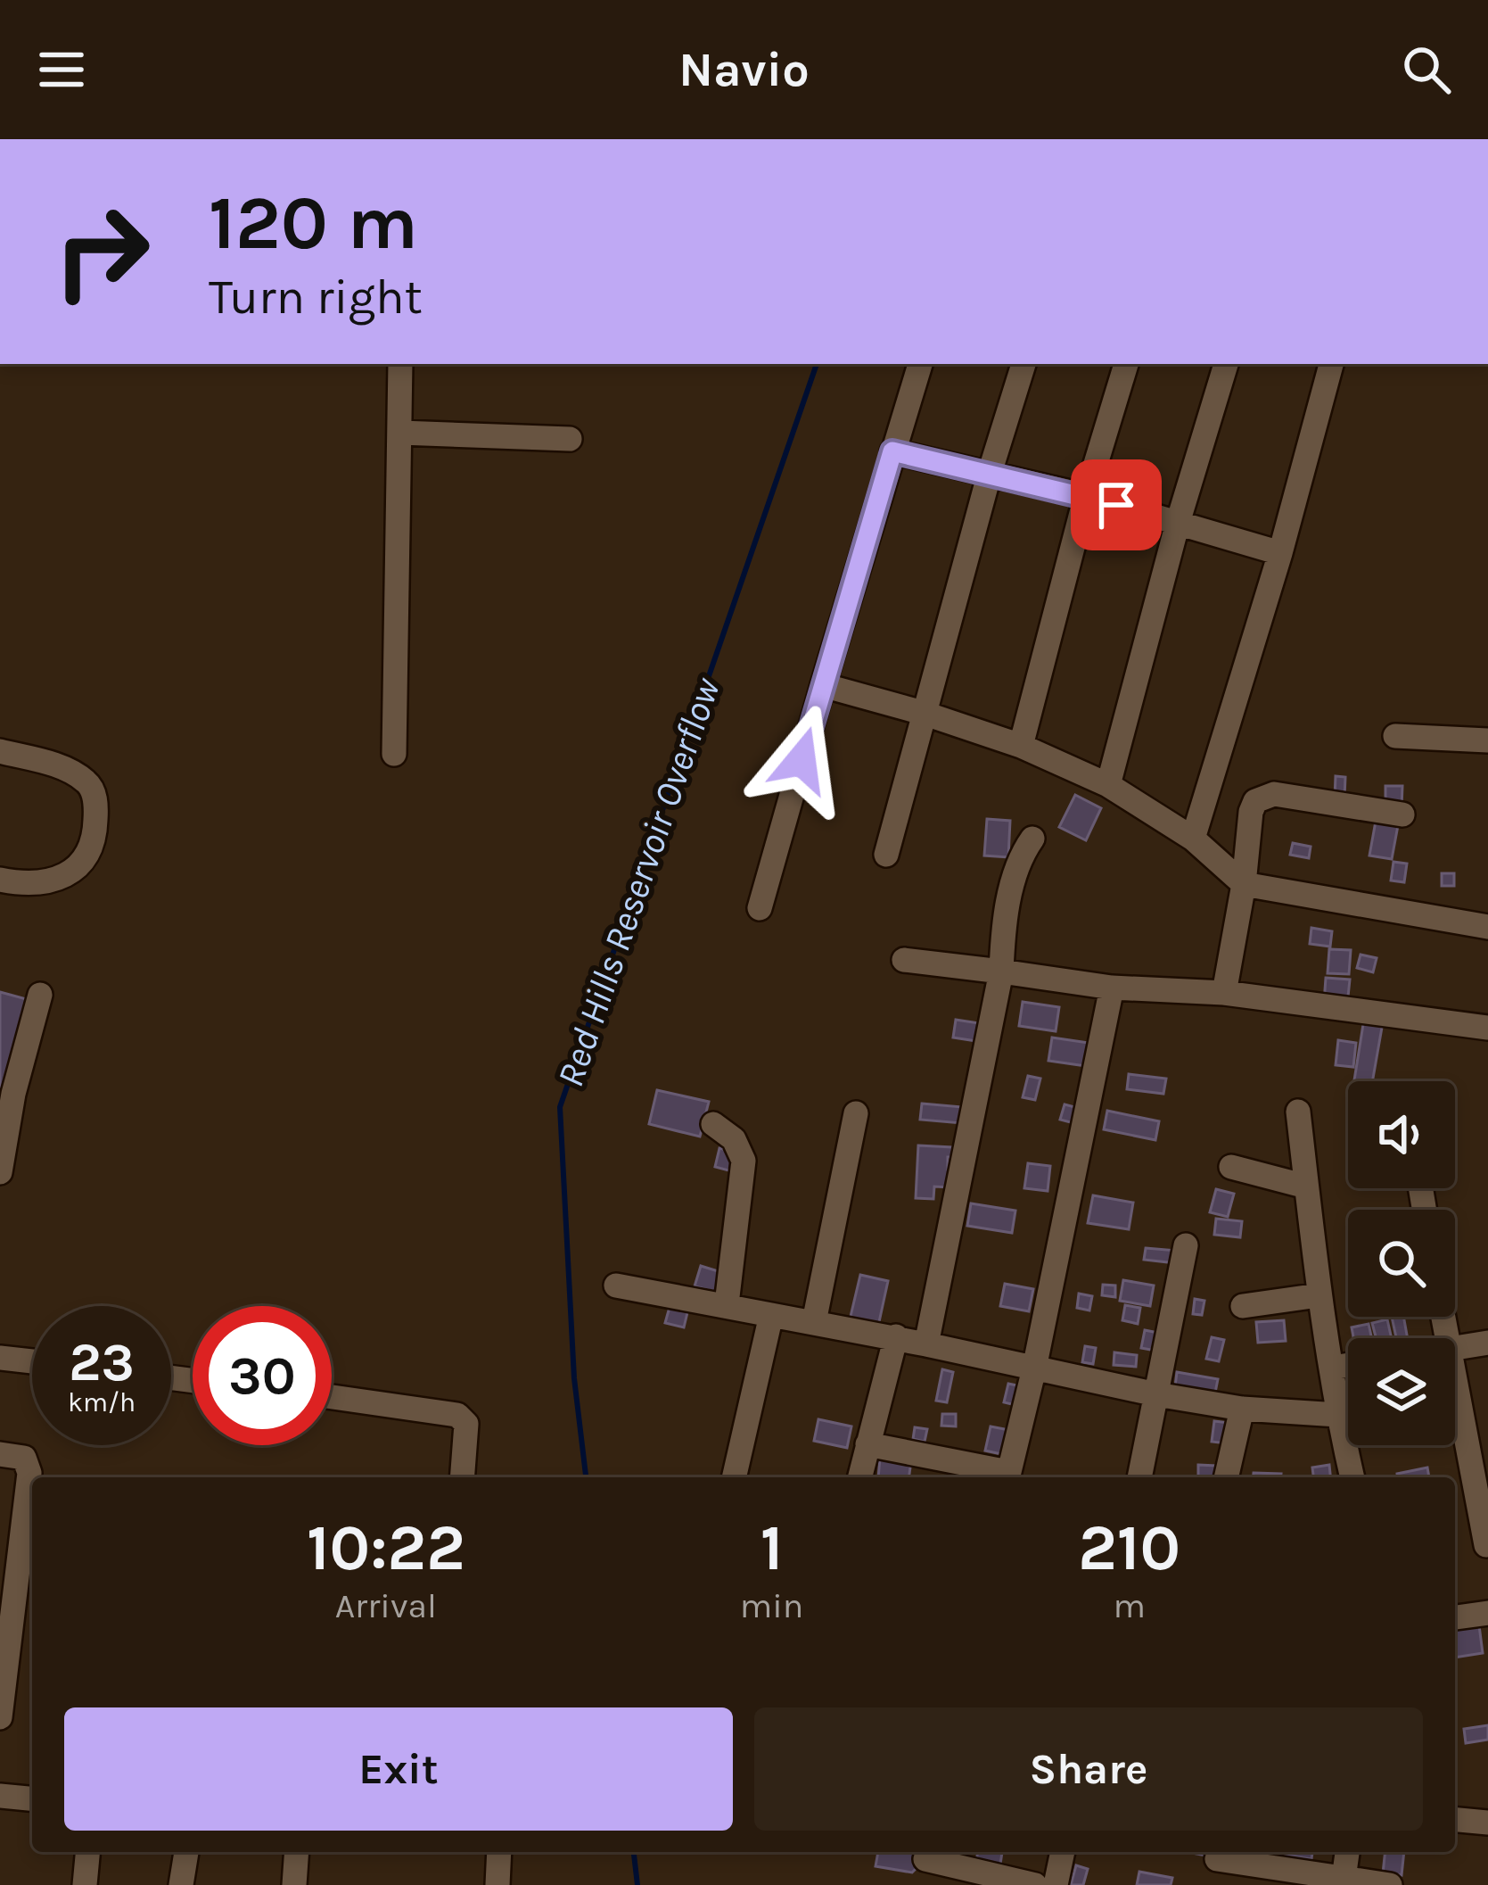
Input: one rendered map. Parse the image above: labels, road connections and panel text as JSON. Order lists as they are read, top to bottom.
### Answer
{
  "water": ["Red Hills Reservoir Overflow"],
  "page": {
    "header": "Navio",
    "turn": ["120 m", "Turn right"],
    "speed": "23 km/h",
    "limit": "30",
    "eta": [
      "10:22",
      "Arrival",
      "1",
      "min",
      "210",
      "m"
    ],
    "buttons": ["Exit", "Share"]
  }
}
